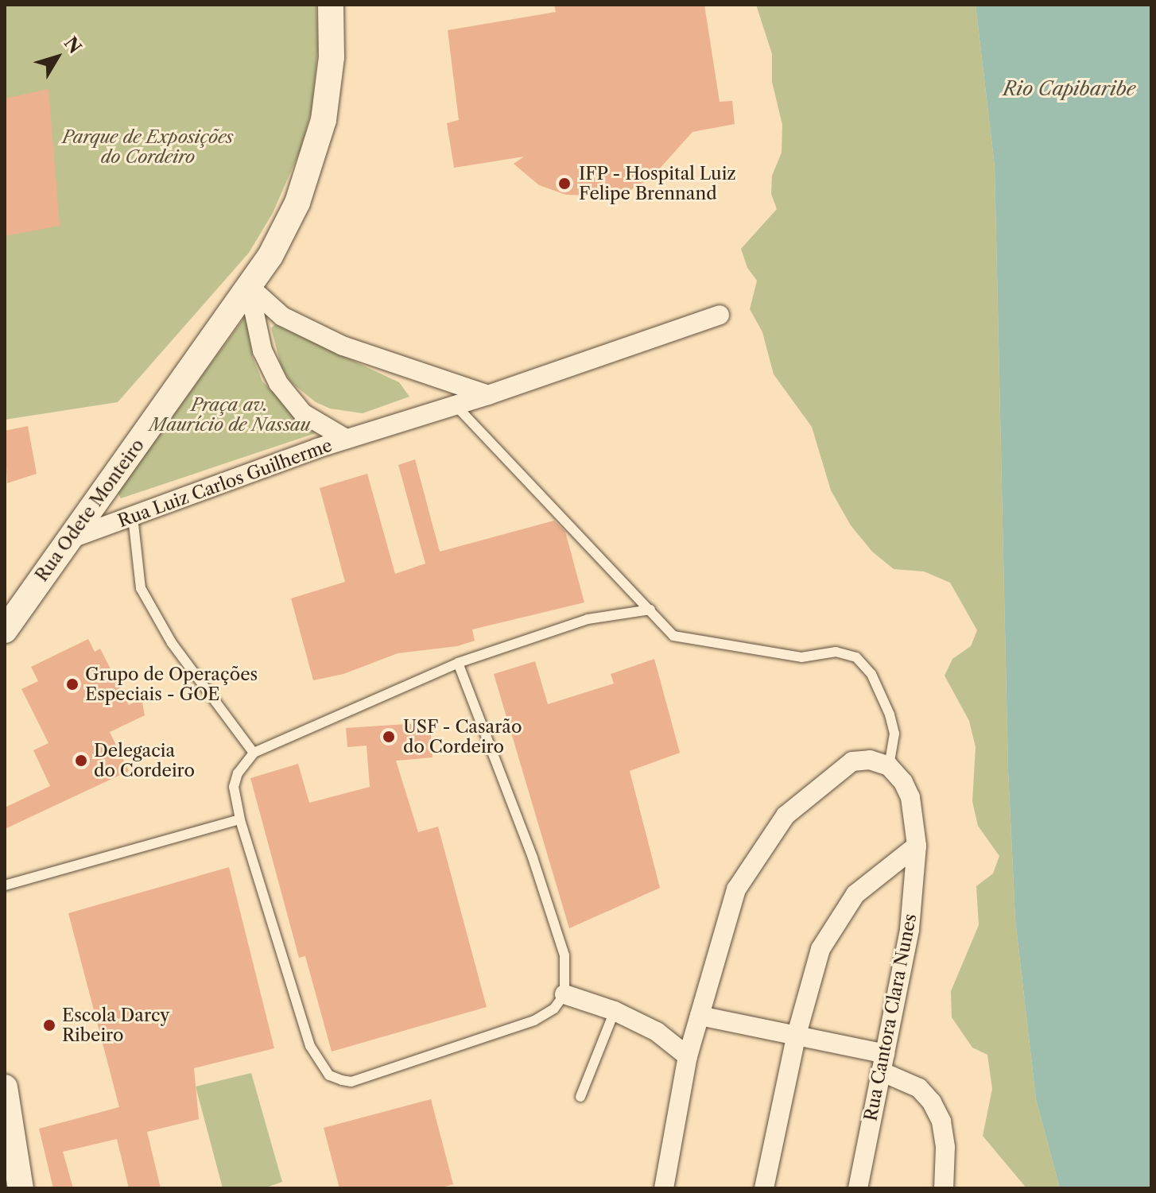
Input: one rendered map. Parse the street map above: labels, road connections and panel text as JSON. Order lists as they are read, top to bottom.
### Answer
{
  "streets": {
    "main road": ["Rua Odete Monteiro"],
    "street": ["Rua Luiz Carlos Guilherme", "Rua Cantora Clara Nunes"]
  },
  "crossings": [
    ["Rua Luiz Carlos Guilherme", "Rua Odete Monteiro"]
  ],
  "water": ["Rio Capibaribe"],
  "parks": ["Parque de Exposições do Cordeiro", "Praça av. Maurício de Nassau"],
  "places": [
    "IFP - Hospital Luiz Felipe Brennand",
    "Grupo de Operações Especiais - GOE",
    "USF - Casarão do Cordeiro",
    "Delegacia do Cordeiro",
    "Escola Darcy Ribeiro"
  ],
  "north": "top right"
}
